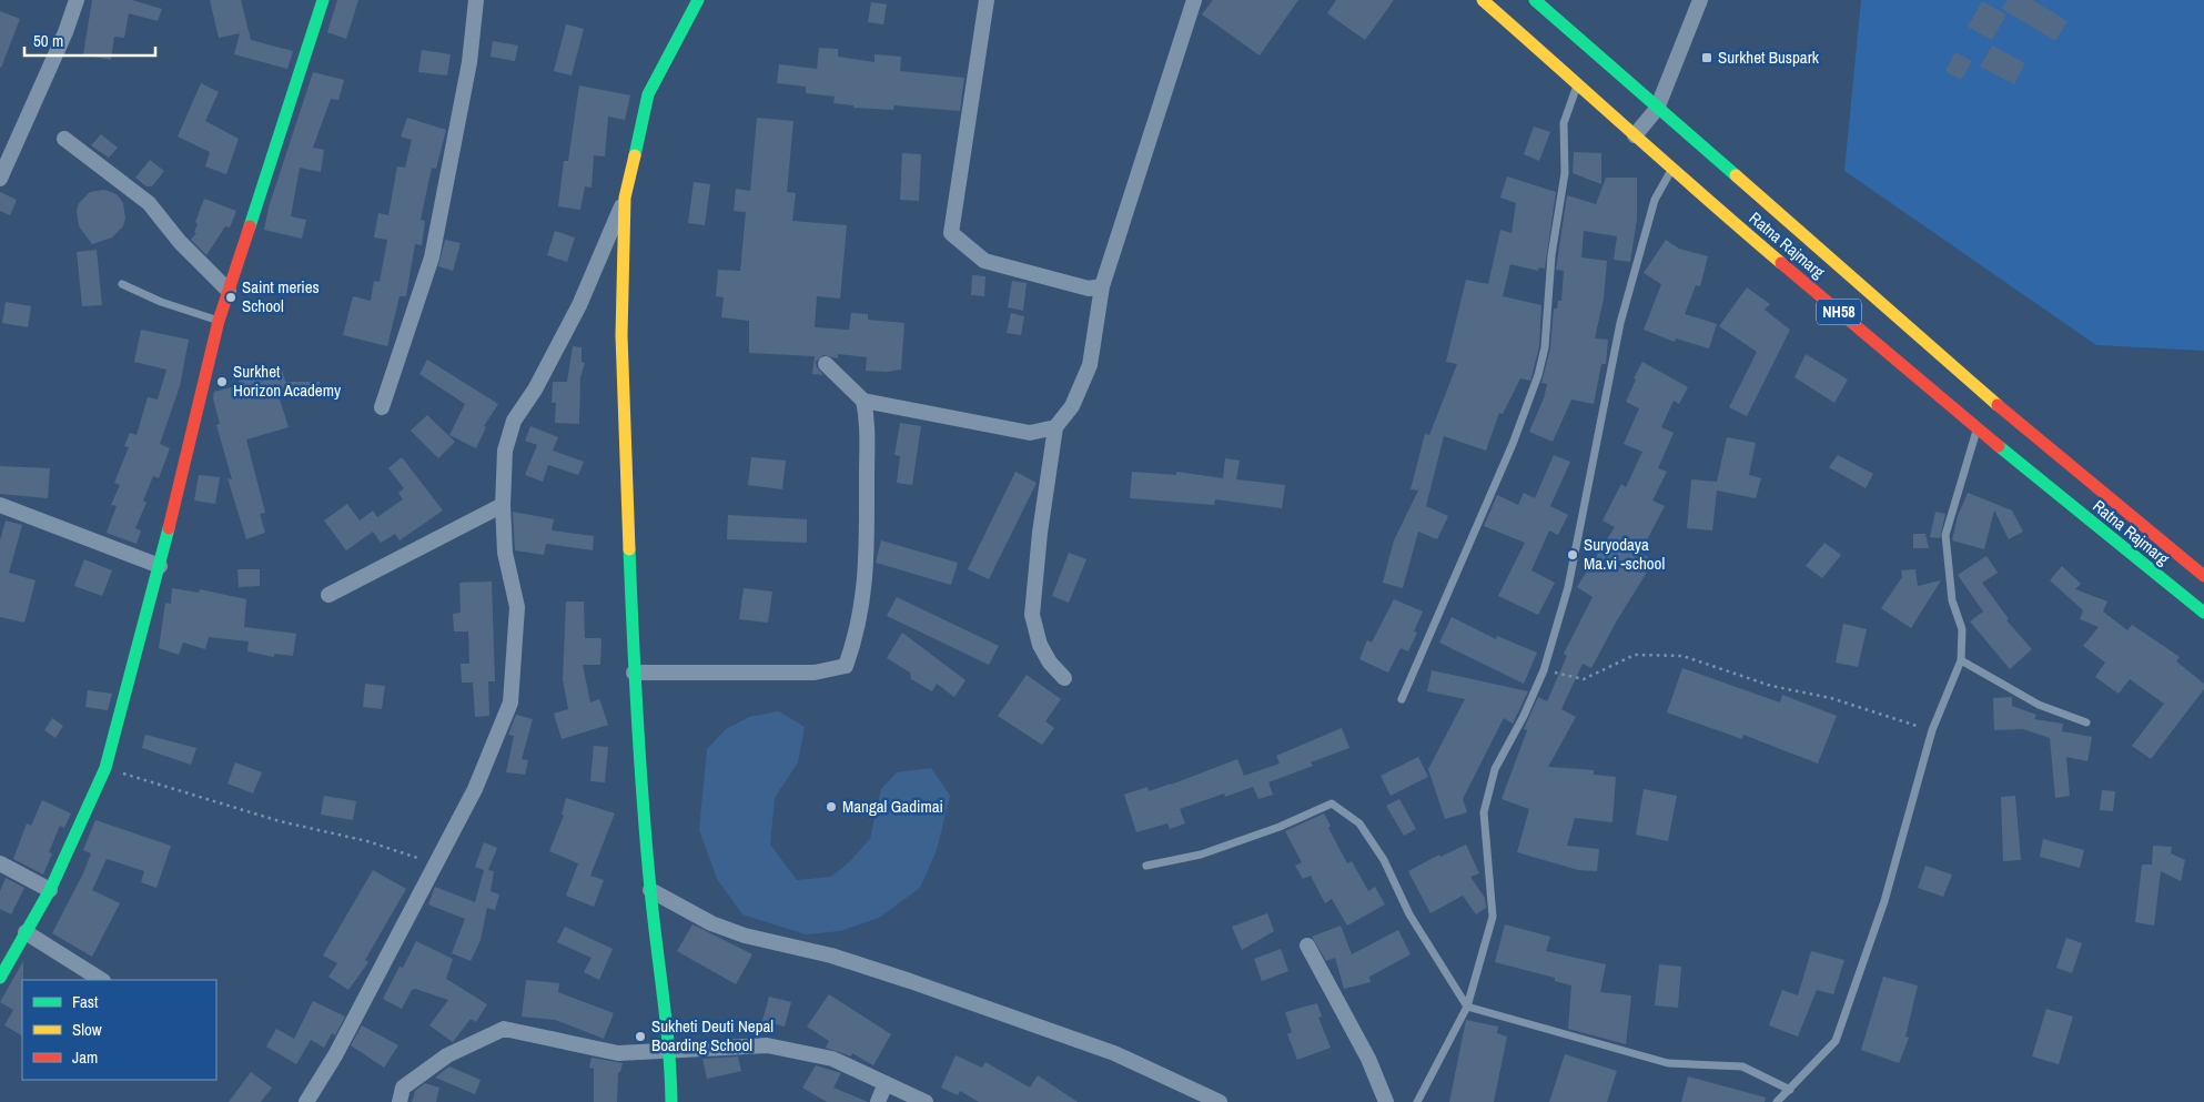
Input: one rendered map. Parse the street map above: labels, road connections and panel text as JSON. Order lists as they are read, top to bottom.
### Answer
{
  "streets": {
    "street": ["Ratna Rajmarg", "NH58"]
  },
  "places": {
    "transit": ["Surkhet Buspark"],
    "other": [
      "Saint meries School",
      "Surkhet Horizon Academy",
      "Suryodaya Ma.vi -school",
      "Mangal Gadimai",
      "Sukheti Deuti Nepal Boarding School"
    ]
  },
  "legend": ["Fast", "Slow", "Jam"],
  "scale_bar": "50 m"
}
